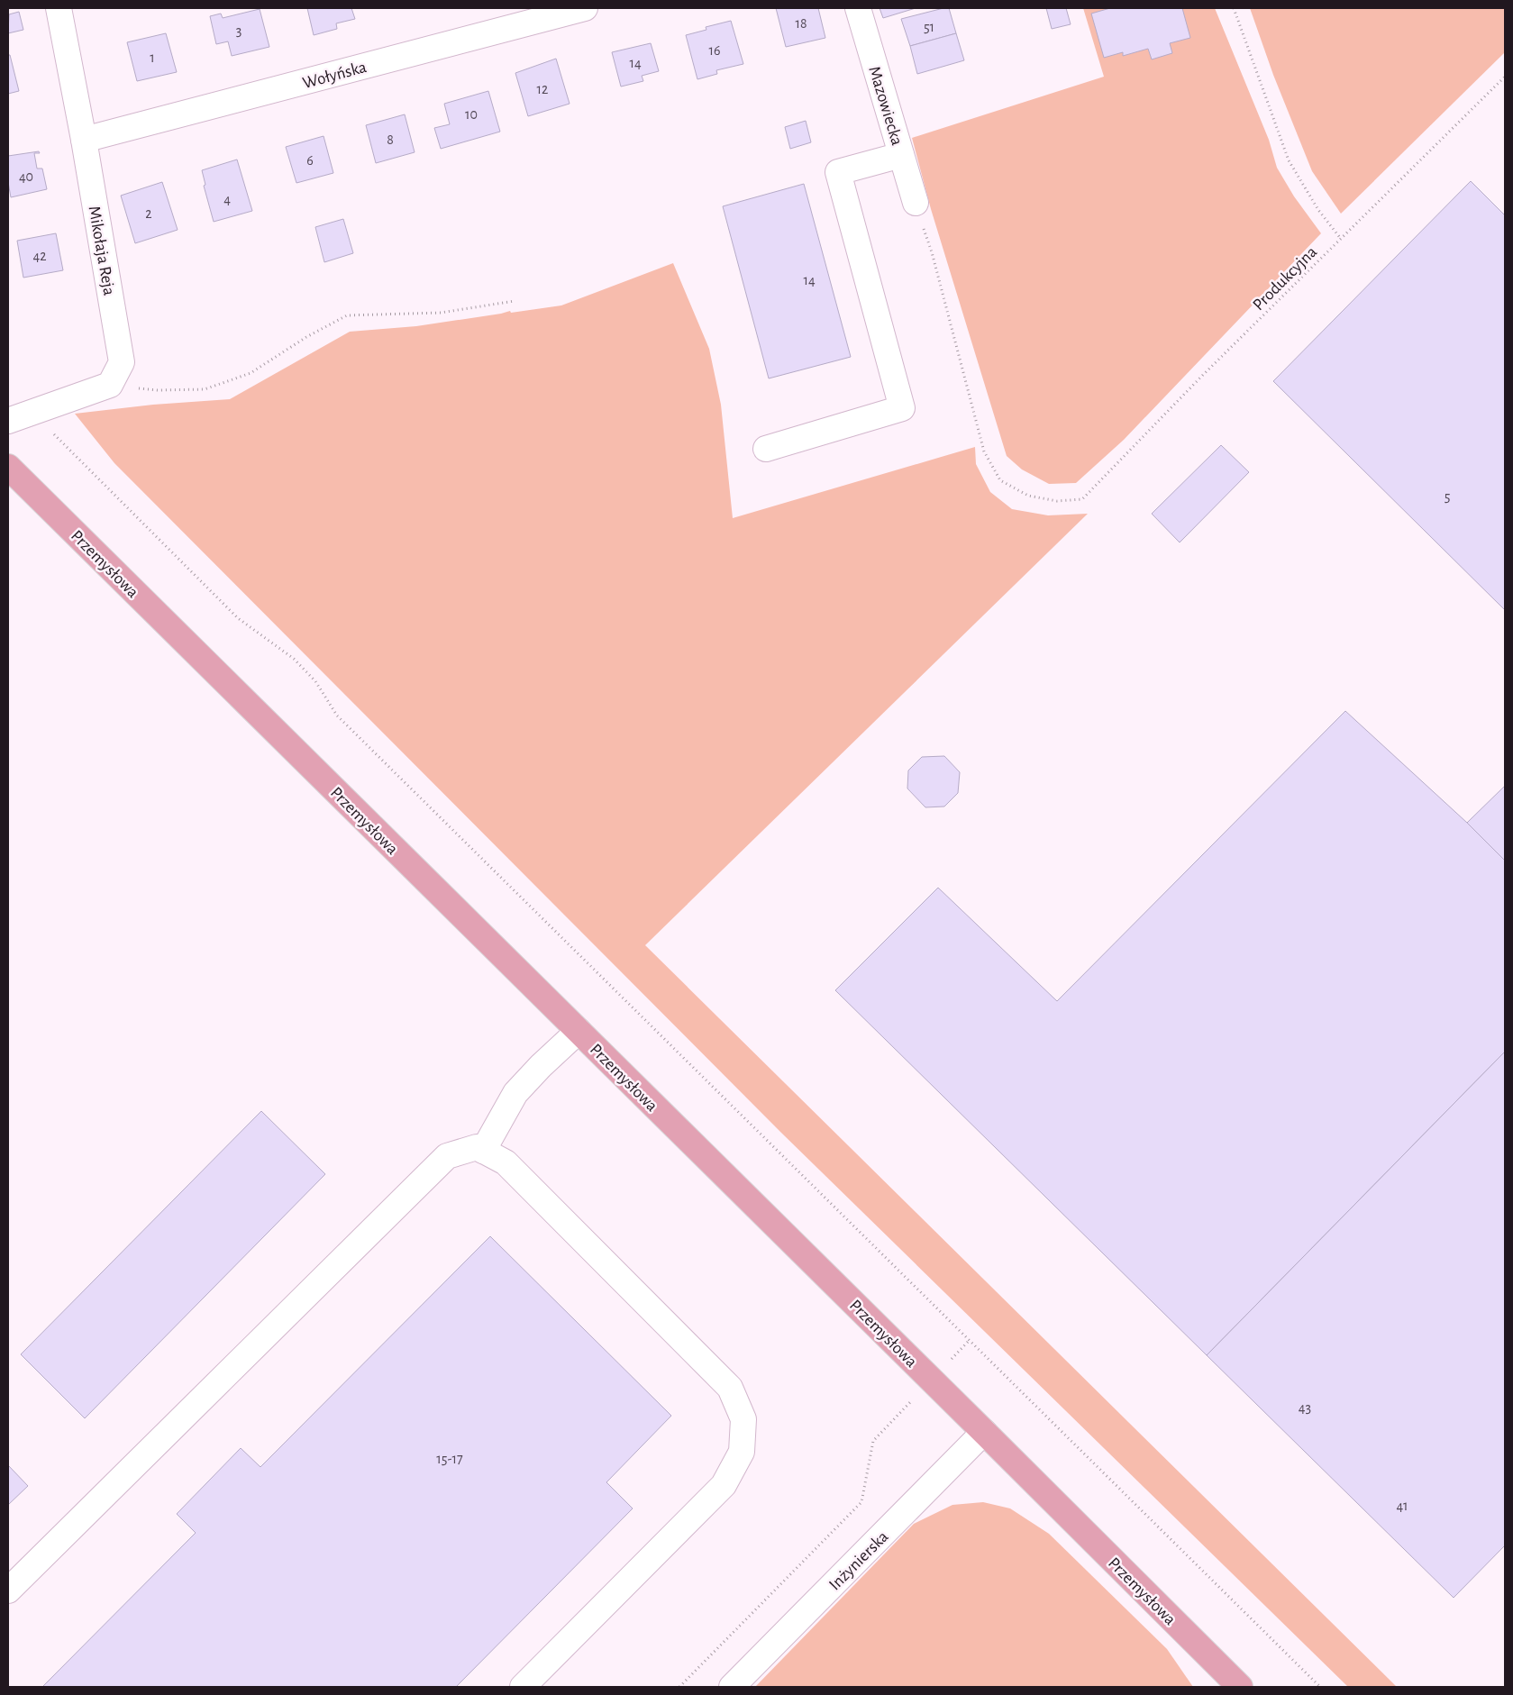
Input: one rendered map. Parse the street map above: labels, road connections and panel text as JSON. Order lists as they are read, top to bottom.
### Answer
{
  "streets": {
    "main road": ["Przemysłowa"],
    "street": [
      "Wołyńska",
      "Mazowiecka",
      "Mikołaja Reja",
      "Inżynierska"
    ],
    "path": ["Produkcyjna"]
  },
  "crossings": [
    ["Wołyńska", "Mikołaja Reja"],
    ["Mazowiecka", "Produkcyjna"],
    ["Przemysłowa", "Inżynierska"]
  ],
  "house_numbers": [
    "18",
    "51",
    "3",
    "16",
    "1",
    "14",
    "12",
    "10",
    "8",
    "6",
    "40",
    "4",
    "2",
    "42",
    "14",
    "5",
    "43",
    "15-17",
    "41"
  ]
}
